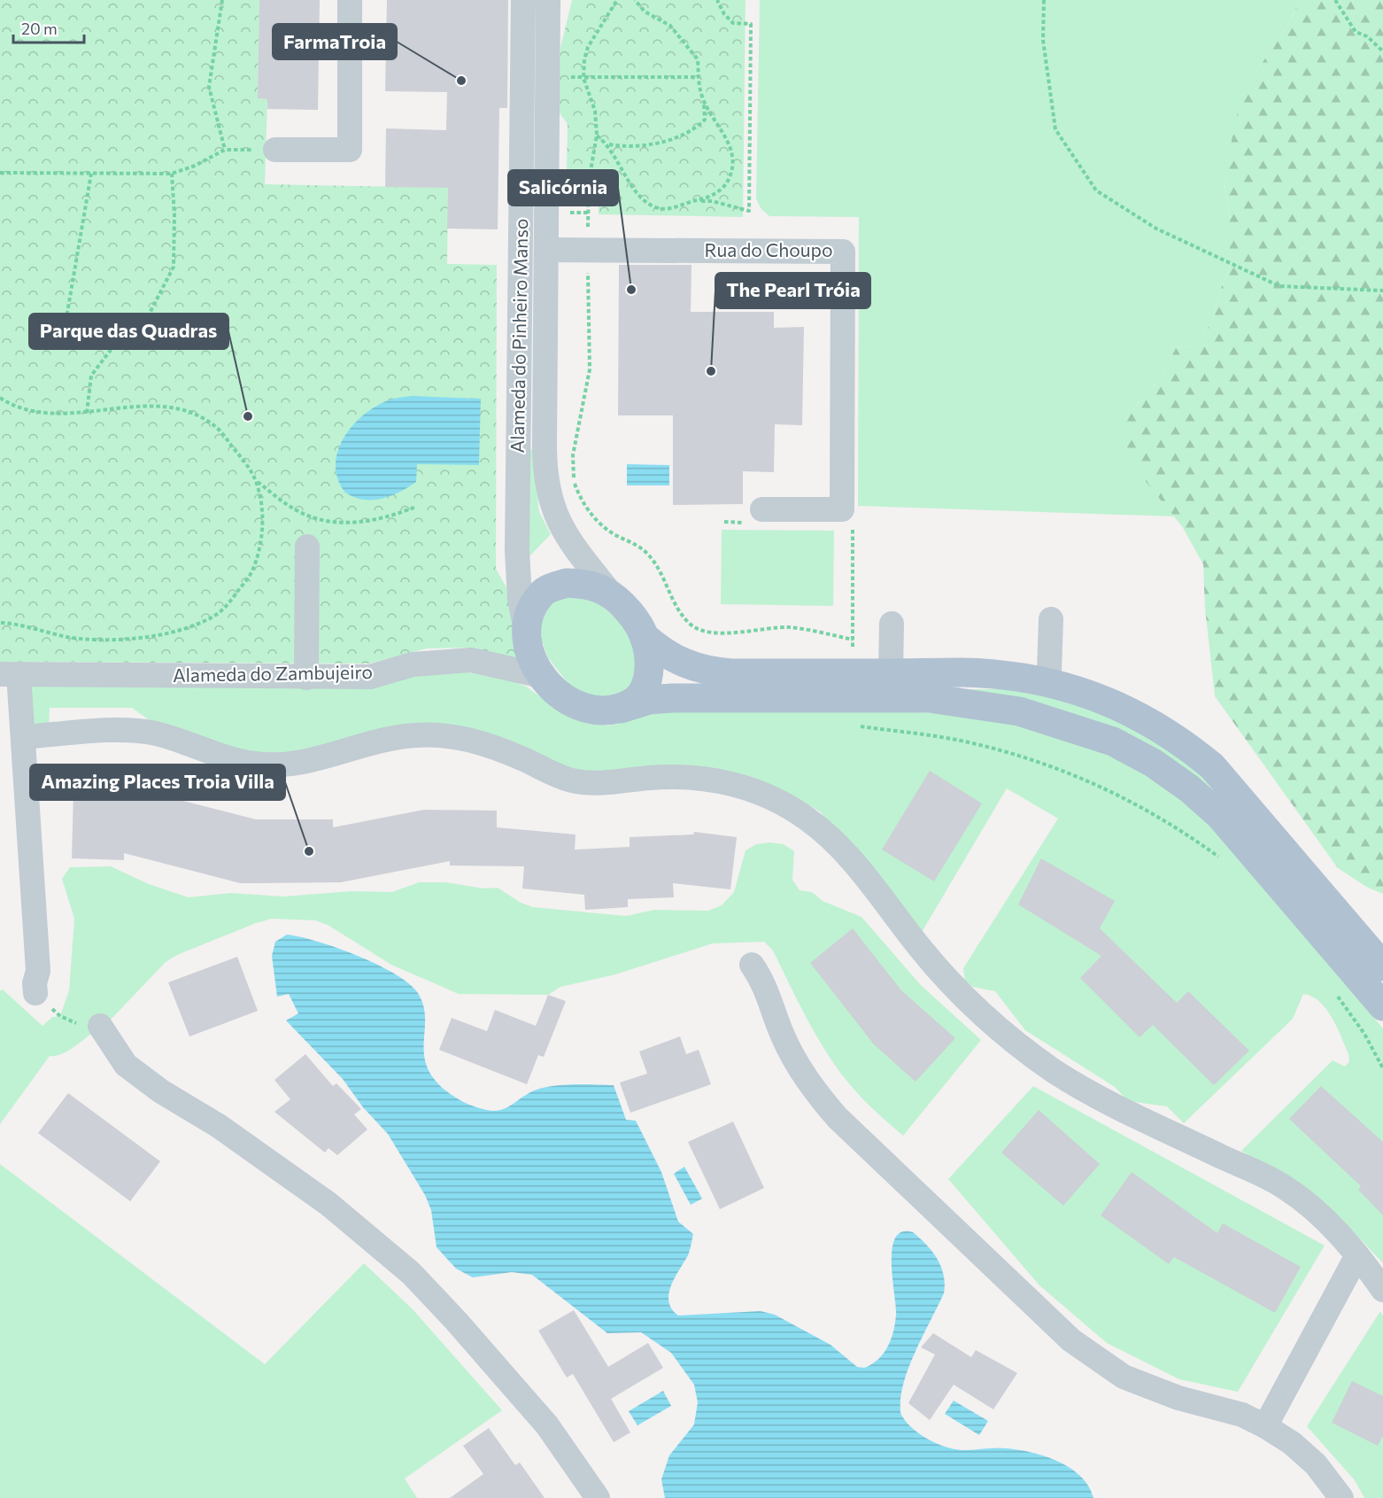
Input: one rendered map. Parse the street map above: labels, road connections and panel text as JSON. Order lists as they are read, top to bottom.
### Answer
{
  "streets": {
    "street": ["Rua do Choupo", "Alameda do Pinheiro Manso", "Alameda do Zambujeiro"]
  },
  "crossings": [
    ["Rua do Choupo", "Alameda do Pinheiro Manso"],
    ["Alameda do Pinheiro Manso", "Alameda do Zambujeiro"]
  ],
  "places": [
    "FarmaTroia",
    "Salicórnia",
    "The Pearl Tróia",
    "Parque das Quadras",
    "Amazing Places Troia Villa"
  ],
  "scale_bar": "20 m"
}
